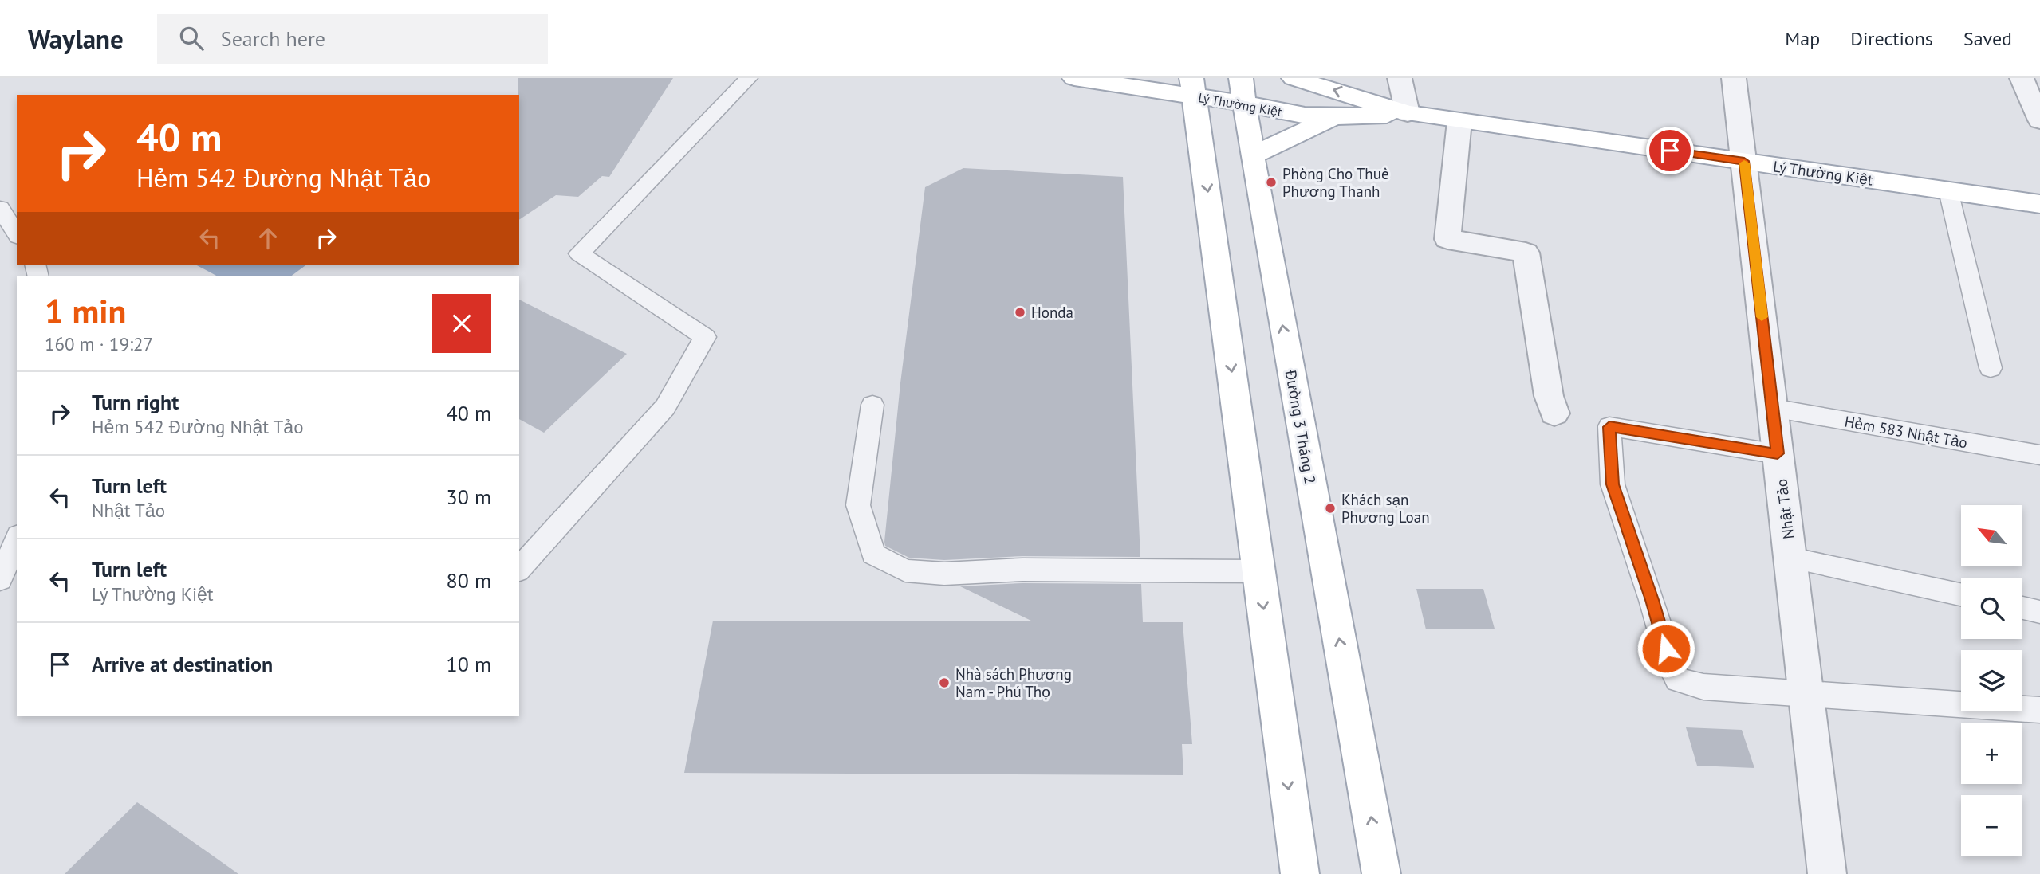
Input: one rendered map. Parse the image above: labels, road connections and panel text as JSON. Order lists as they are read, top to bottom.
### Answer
{
  "streets": {
    "main road": ["Lý Thường Kiệt", "Đường 3 Tháng 2"],
    "street": ["Nhật Tảo"],
    "lane": ["Hẻm 583 Nhật Tảo"]
  },
  "crossings": [
    ["Lý Thường Kiệt", "Đường 3 Tháng 2"],
    ["Lý Thường Kiệt", "Nhật Tảo"],
    ["Hẻm 583 Nhật Tảo", "Nhật Tảo"]
  ],
  "places": [
    "Phòng Cho Thuê Phương Thanh",
    "Honda",
    "Khách sạn Phương Loan",
    "Nhà sách Phương Nam - Phú Thọ"
  ],
  "north": "top left",
  "page": {
    "header": "Waylane",
    "search": "Search here",
    "nav": ["Map", "Directions", "Saved"],
    "turn": ["40 m", "Hẻm 542 Đường Nhật Tảo"],
    "heading": ["1 min", "160 m · 19:27"],
    "list": [
      {
        "name": "Turn right",
        "note": "Hẻm 542 Đường Nhật Tảo",
        "value": "40 m"
      },
      {
        "name": "Turn left",
        "note": "Nhật Tảo",
        "value": "30 m"
      },
      {
        "name": "Turn left",
        "note": "Lý Thường Kiệt",
        "value": "80 m"
      },
      {
        "name": "Arrive at destination",
        "value": "10 m"
      }
    ],
    "map_buttons": ["+", "−"]
  }
}
